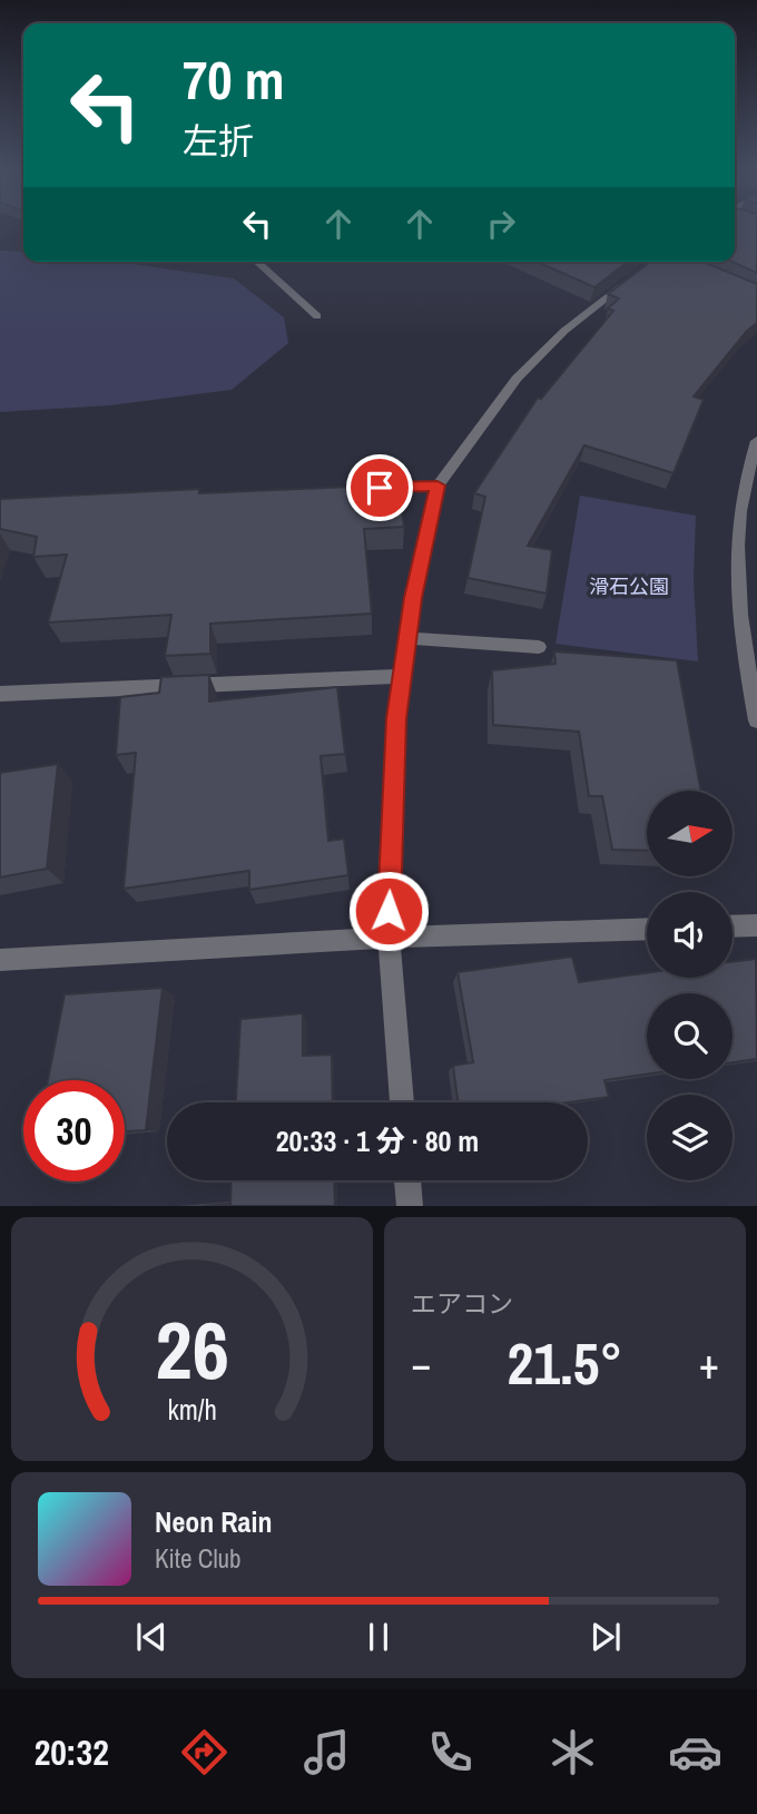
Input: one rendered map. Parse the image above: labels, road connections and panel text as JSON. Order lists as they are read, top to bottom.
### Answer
{
  "parks": ["滑石公園"],
  "north": "right",
  "page": {
    "turn": ["70 m", "左折"],
    "limit": "30",
    "trip": "20:33 · 1 分 · 80 m",
    "tile": "エアコン",
    "heat": ["−", "21.5°", "+"],
    "song": ["Neon Rain", "Kite Club"],
    "tabs": "20:32",
    "gauge": ["26", "km/h"]
  }
}
